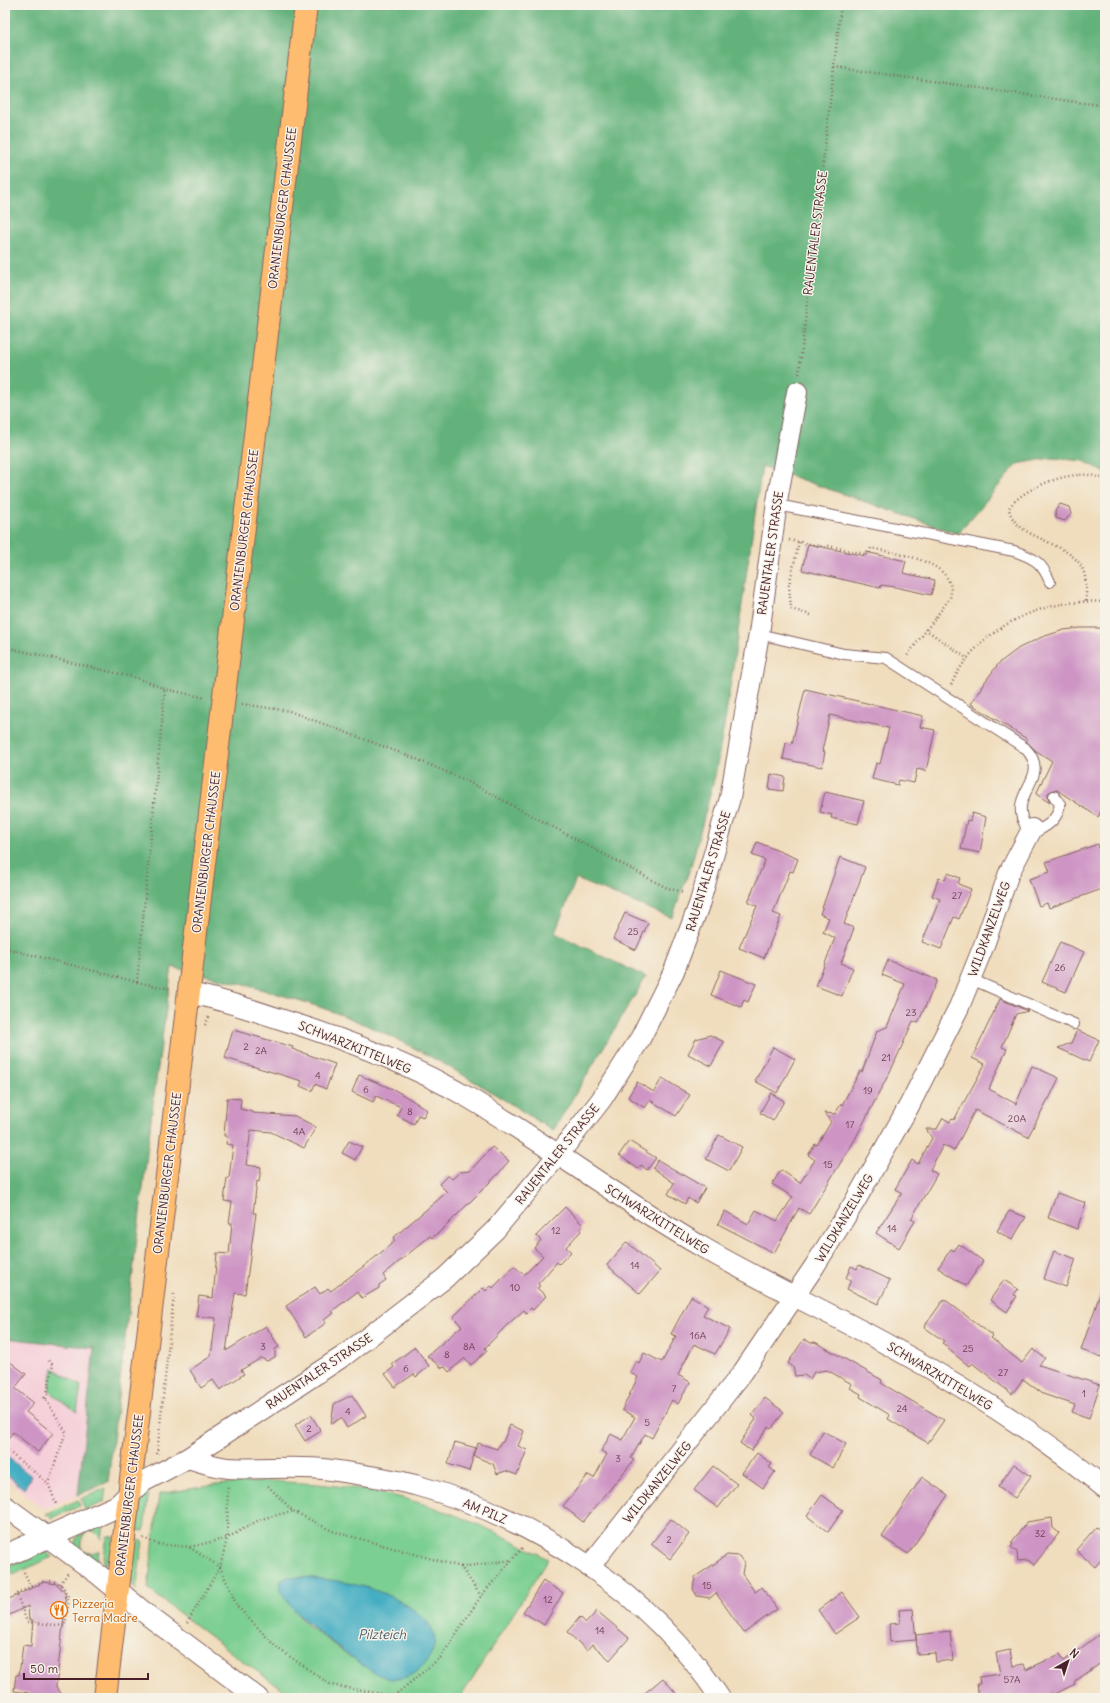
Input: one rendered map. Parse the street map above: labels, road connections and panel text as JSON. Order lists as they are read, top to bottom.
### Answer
{
  "streets": {
    "main road": ["ORANIENBURGER CHAUSSEE"],
    "street": [
      "RAUENTALER STRASSE",
      "WILDKANZELWEG",
      "SCHWARZKITTELWEG",
      "AM PILZ"
    ]
  },
  "crossings": [
    ["ORANIENBURGER CHAUSSEE", "RAUENTALER STRASSE"],
    ["ORANIENBURGER CHAUSSEE", "SCHWARZKITTELWEG"],
    ["RAUENTALER STRASSE", "SCHWARZKITTELWEG"],
    ["RAUENTALER STRASSE", "AM PILZ"],
    ["WILDKANZELWEG", "SCHWARZKITTELWEG"],
    ["WILDKANZELWEG", "AM PILZ"]
  ],
  "water": ["Pilzteich"],
  "places": {
    "restaurant": ["Pizzeria Terra Madre"]
  },
  "house_numbers": [
    "27",
    "25",
    "26",
    "23",
    "2",
    "2A",
    "21",
    "4",
    "6",
    "19",
    "8",
    "20A",
    "17",
    "4A",
    "15",
    "14",
    "12",
    "14",
    "10",
    "16A",
    "3",
    "8A",
    "25",
    "8",
    "6",
    "27",
    "7",
    "1",
    "24",
    "4",
    "5",
    "2",
    "3",
    "32",
    "2",
    "15",
    "12",
    "14",
    "57A"
  ],
  "scale_bar": "50 m",
  "north": "top right"
}
